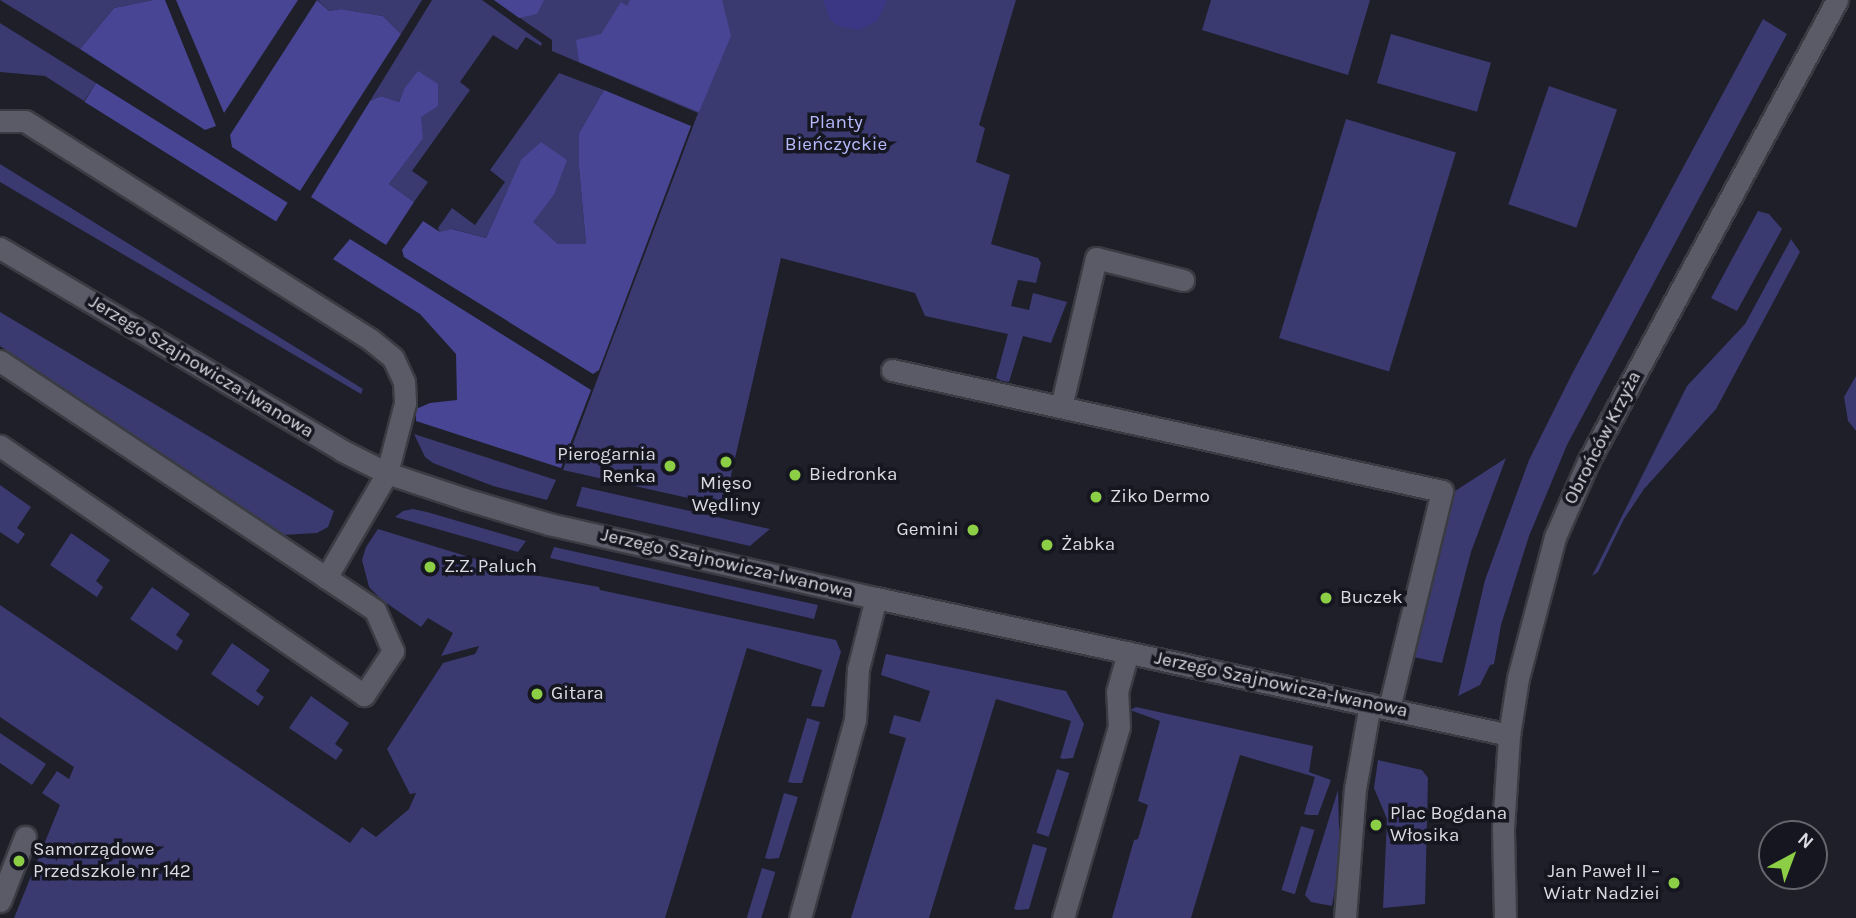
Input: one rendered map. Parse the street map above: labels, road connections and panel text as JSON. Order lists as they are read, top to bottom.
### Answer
{
  "streets": {
    "street": ["Jerzego Szajnowicza-Iwanowa", "Obrońców Krzyża"]
  },
  "crossings": [
    ["Jerzego Szajnowicza-Iwanowa", "Obrońców Krzyża"]
  ],
  "parks": ["Planty Bieńczyckie"],
  "places": [
    "Mięso Wędliny",
    "Pierogarnia Renka",
    "Biedronka",
    "Ziko Dermo",
    "Gemini",
    "Żabka",
    "Z.Z. Paluch",
    "Buczek",
    "Gitara",
    "Plac Bogdana Włosika",
    "Samorządowe Przedszkole nr 142",
    "Jan Paweł II – Wiatr Nadziei"
  ],
  "north": "top right"
}
